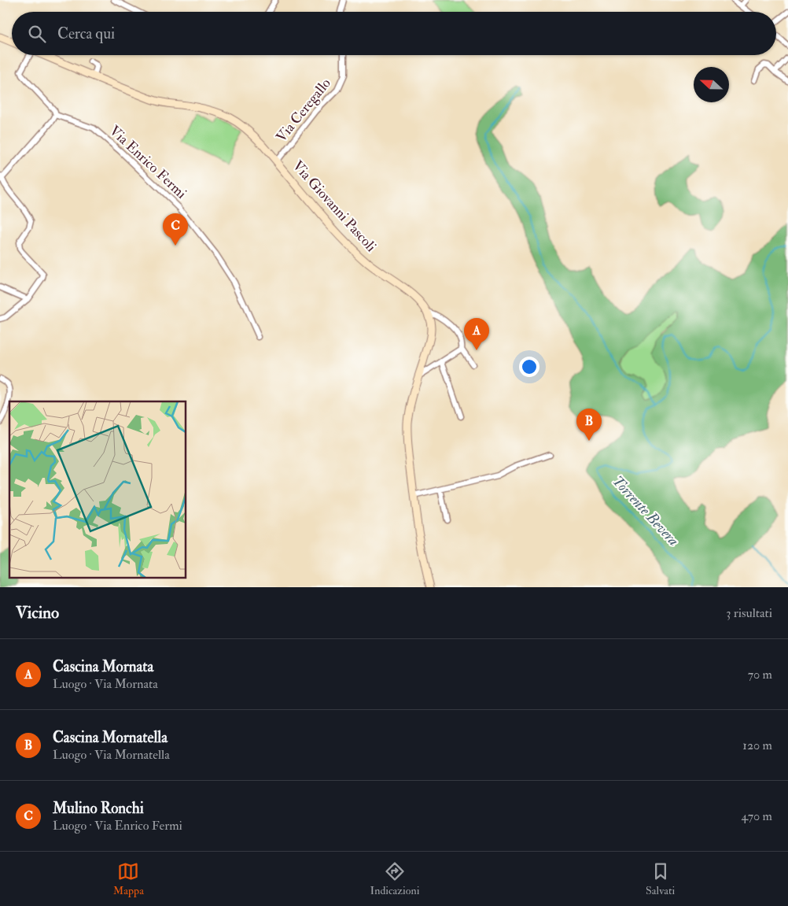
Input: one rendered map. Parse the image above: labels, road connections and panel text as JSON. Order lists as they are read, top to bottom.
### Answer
{
  "streets": {
    "street": ["Via Ceregallo", "Via Enrico Fermi", "Via Giovanni Pascoli"]
  },
  "crossings": [
    ["Via Ceregallo", "Via Giovanni Pascoli"]
  ],
  "water": ["Torrente Bevera"],
  "north": "left",
  "page": {
    "search": "Cerca qui",
    "pins": ["C", "A", "B"],
    "heading": ["Vicino", "3 risultati"],
    "list": [
      {
        "mark": "A",
        "name": "Cascina Mornata",
        "note": "Luogo · Via Mornata",
        "value": "70 m"
      },
      {
        "mark": "B",
        "name": "Cascina Mornatella",
        "note": "Luogo · Via Mornatella",
        "value": "120 m"
      },
      {
        "mark": "C",
        "name": "Mulino Ronchi",
        "note": "Luogo · Via Enrico Fermi",
        "value": "470 m"
      }
    ],
    "nav": ["Mappa", "Indicazioni", "Salvati"]
  }
}
